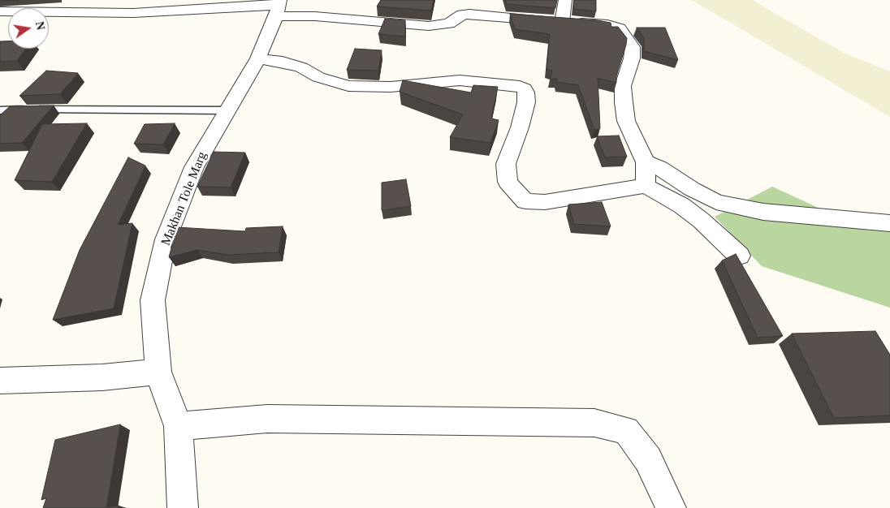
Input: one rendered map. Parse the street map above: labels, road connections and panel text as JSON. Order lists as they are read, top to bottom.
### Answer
{
  "streets": {
    "street": ["Makhan Tole Marg"]
  },
  "north": "right"
}
